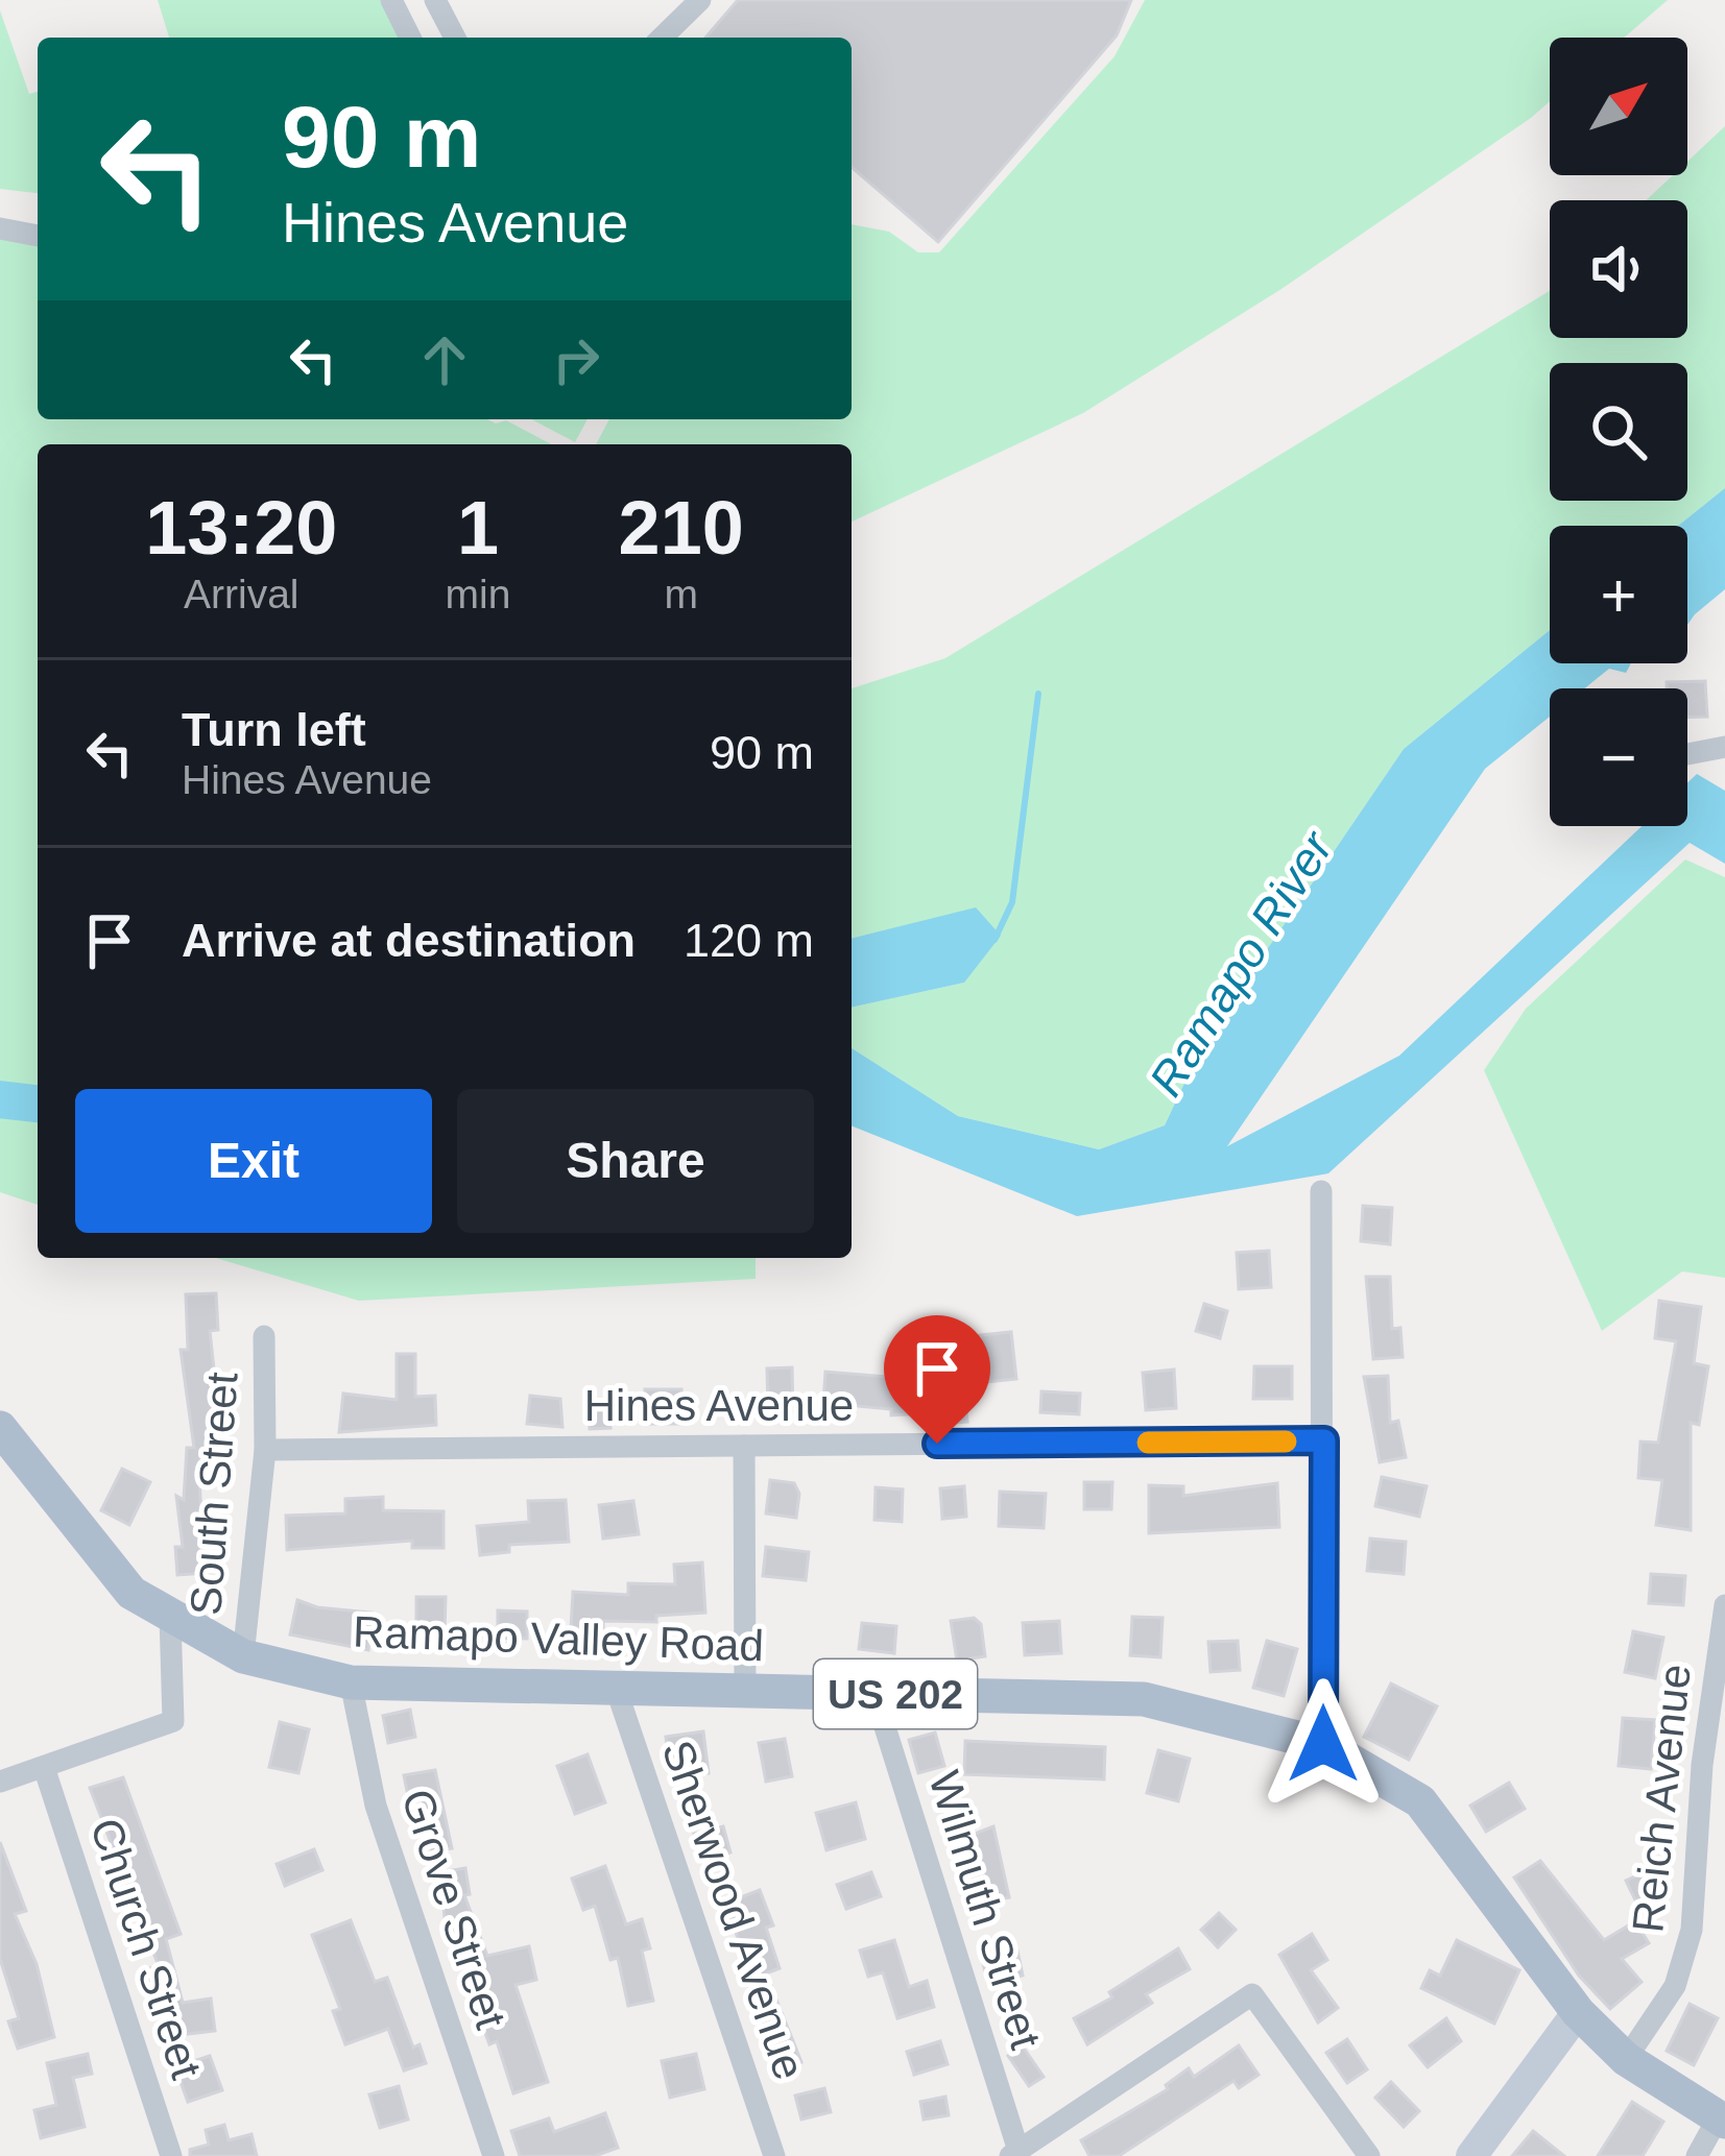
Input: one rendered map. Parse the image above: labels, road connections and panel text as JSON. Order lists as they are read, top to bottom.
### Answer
{
  "streets": {
    "main road": ["Ramapo Valley Road", "US 202"],
    "street": [
      "Hines Avenue",
      "South Street",
      "Reich Avenue",
      "Grove Street",
      "Sherwood Avenue",
      "Wilmuth Street",
      "Church Street"
    ]
  },
  "crossings": [
    ["Hines Avenue", "South Street"],
    ["South Street", "Ramapo Valley Road"],
    ["Ramapo Valley Road", "Reich Avenue"],
    ["Ramapo Valley Road", "Grove Street"],
    ["Ramapo Valley Road", "Sherwood Avenue"],
    ["Ramapo Valley Road", "Wilmuth Street"]
  ],
  "water": ["Ramapo River"],
  "north": "top right",
  "page": {
    "map_buttons": ["+", "−"],
    "turn": ["90 m", "Hines Avenue"],
    "eta": [
      "13:20",
      "Arrival",
      "1",
      "min",
      "210",
      "m"
    ],
    "list": [
      {
        "name": "Turn left",
        "note": "Hines Avenue",
        "value": "90 m"
      },
      {
        "name": "Arrive at destination",
        "value": "120 m"
      }
    ],
    "buttons": ["Exit", "Share"]
  }
}
